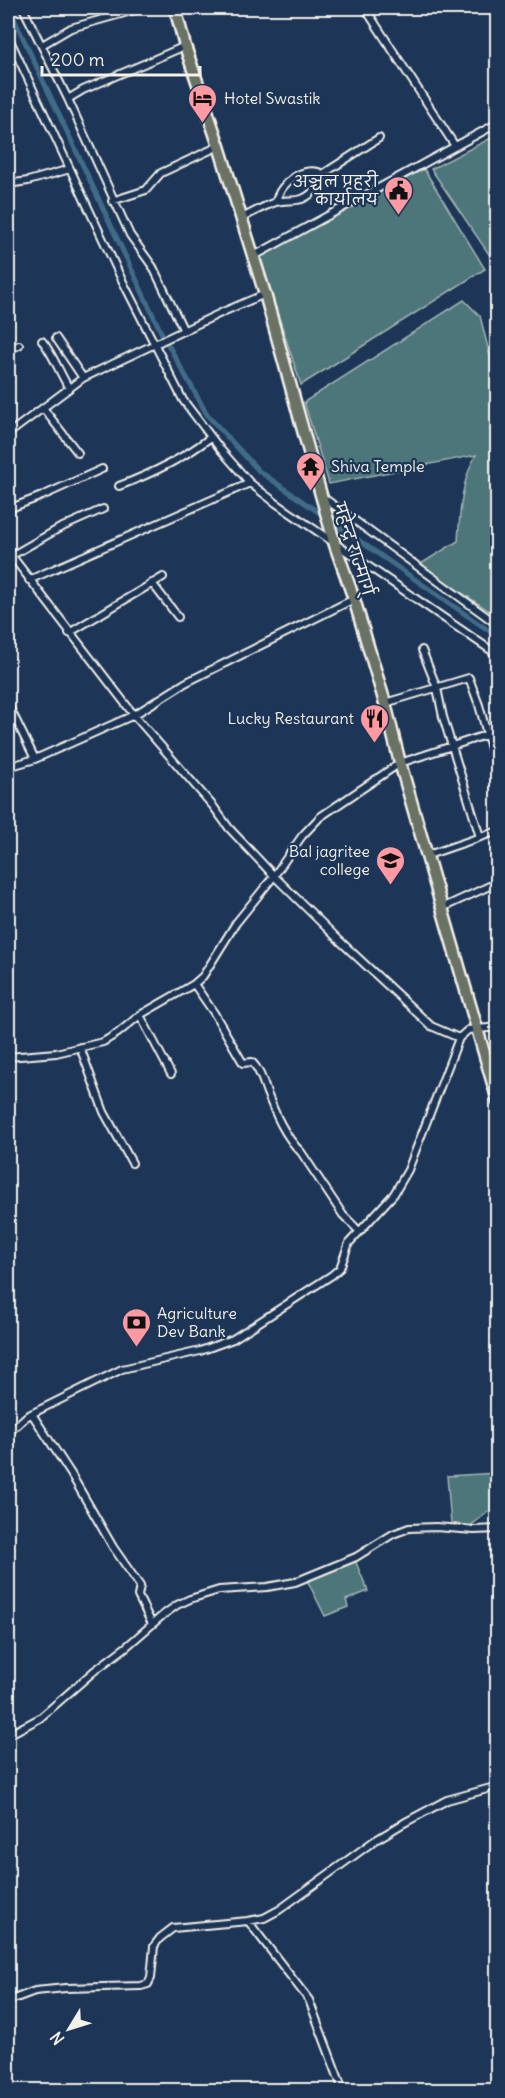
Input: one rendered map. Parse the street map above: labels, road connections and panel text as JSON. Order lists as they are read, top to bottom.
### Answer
{
  "streets": {
    "highway": ["महेन्द्र राज्मार्ग्"]
  },
  "places": {
    "hotel": ["Hotel Swastik"],
    "public building": ["अञ्चल प्रहरी कार्यालय"],
    "temple": ["Shiva Temple"],
    "restaurant": ["Lucky Restaurant"],
    "school or university": ["Bal jagritee college"],
    "bank": ["Agriculture Dev Bank"]
  },
  "scale_bar": "200 m",
  "north": "bottom left"
}
